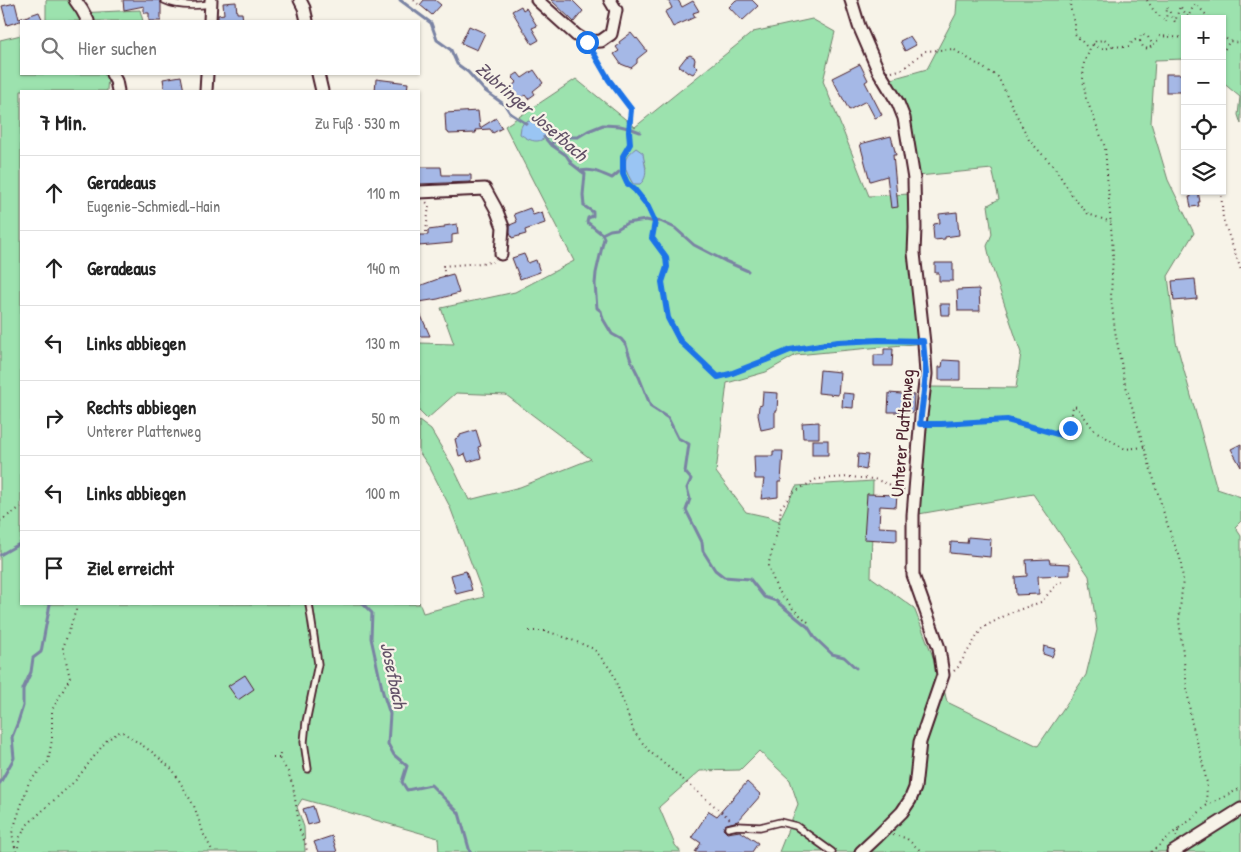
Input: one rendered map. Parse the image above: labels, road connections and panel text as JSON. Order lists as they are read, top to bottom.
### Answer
{
  "streets": {
    "street": ["Unterer Plattenweg"]
  },
  "water": ["Zubringer Josefbach", "Josefbach"],
  "page": {
    "map_buttons": ["+", "−"],
    "search": "Hier suchen",
    "heading": ["7 Min.", "Zu Fuß · 530 m"],
    "list": [
      ["Geradeaus", "Eugenie-Schmiedl-Hain", "110 m"],
      ["Geradeaus", "140 m"],
      ["Links abbiegen", "130 m"],
      ["Rechts abbiegen", "Unterer Plattenweg", "50 m"],
      ["Links abbiegen", "100 m"],
      "Ziel erreicht"
    ]
  }
}
